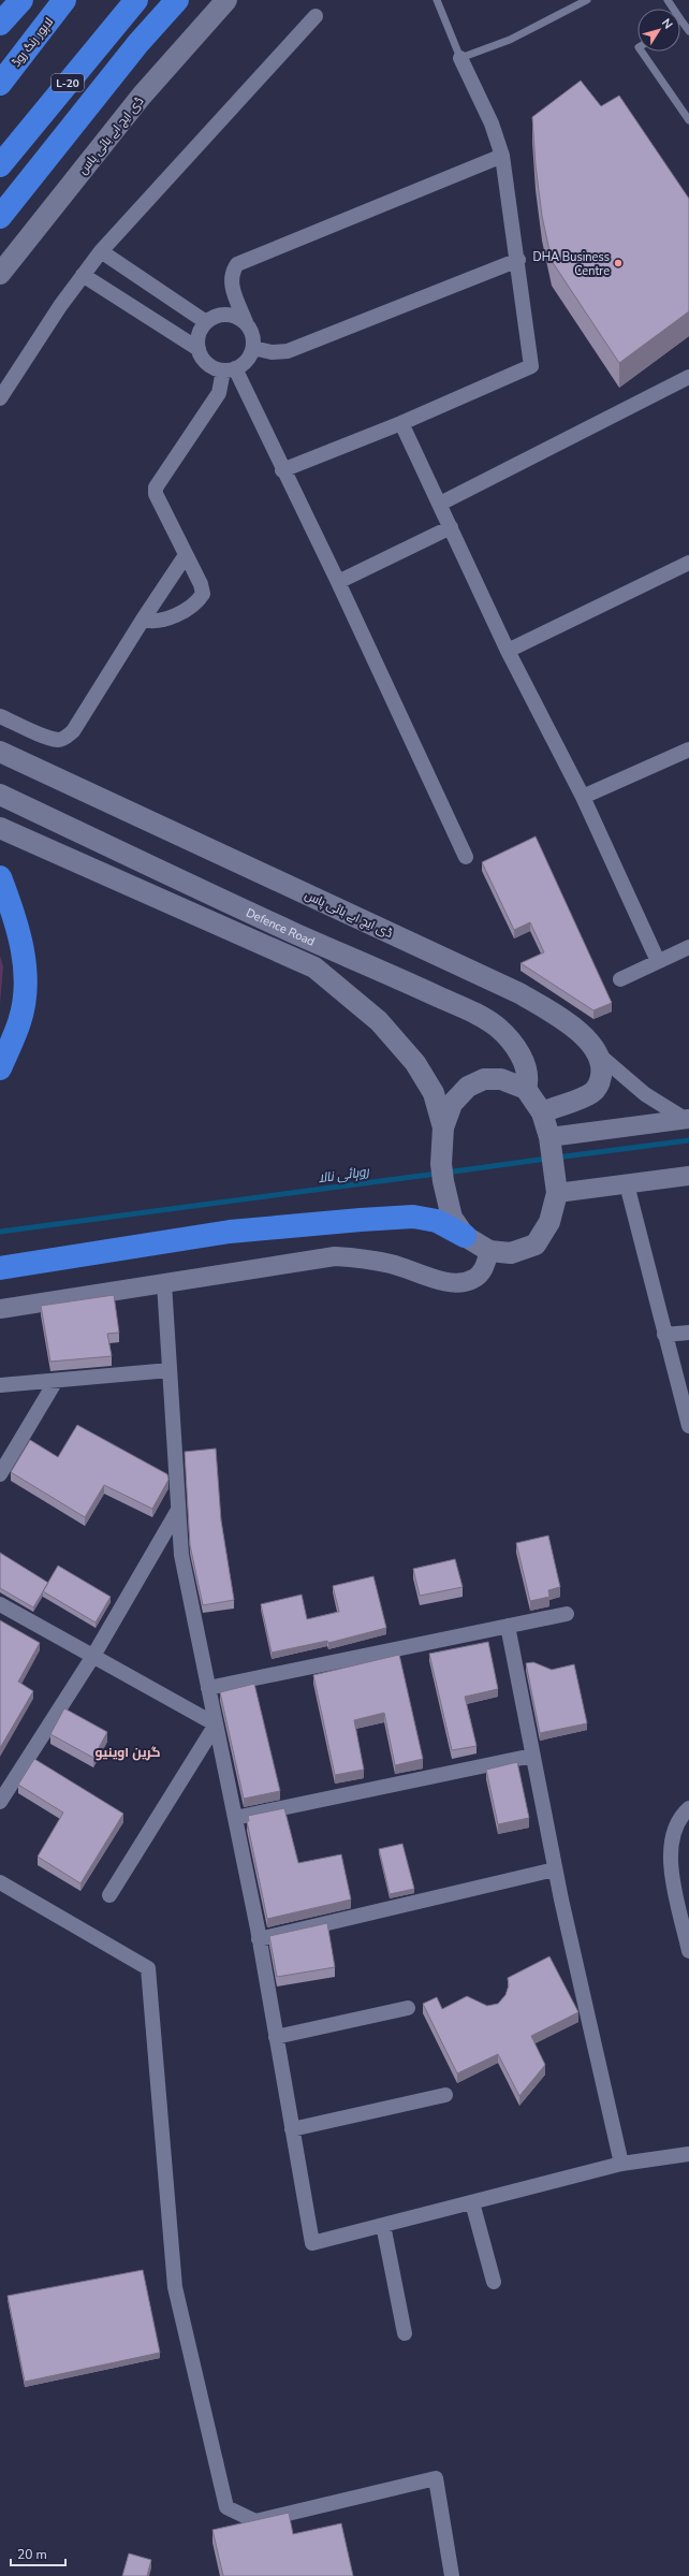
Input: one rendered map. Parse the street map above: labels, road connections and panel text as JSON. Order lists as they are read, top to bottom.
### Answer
{
  "streets": {
    "highway": ["لاہور رنگ روڈ", "L-20"],
    "main road": ["ڈی ایچ اے بائی پاس", "Defence Road"]
  },
  "districts": ["گرین اوینیو"],
  "water": ["روہائی نالا"],
  "places": ["DHA Business Centre"],
  "scale_bar": "20 m",
  "north": "top right"
}
